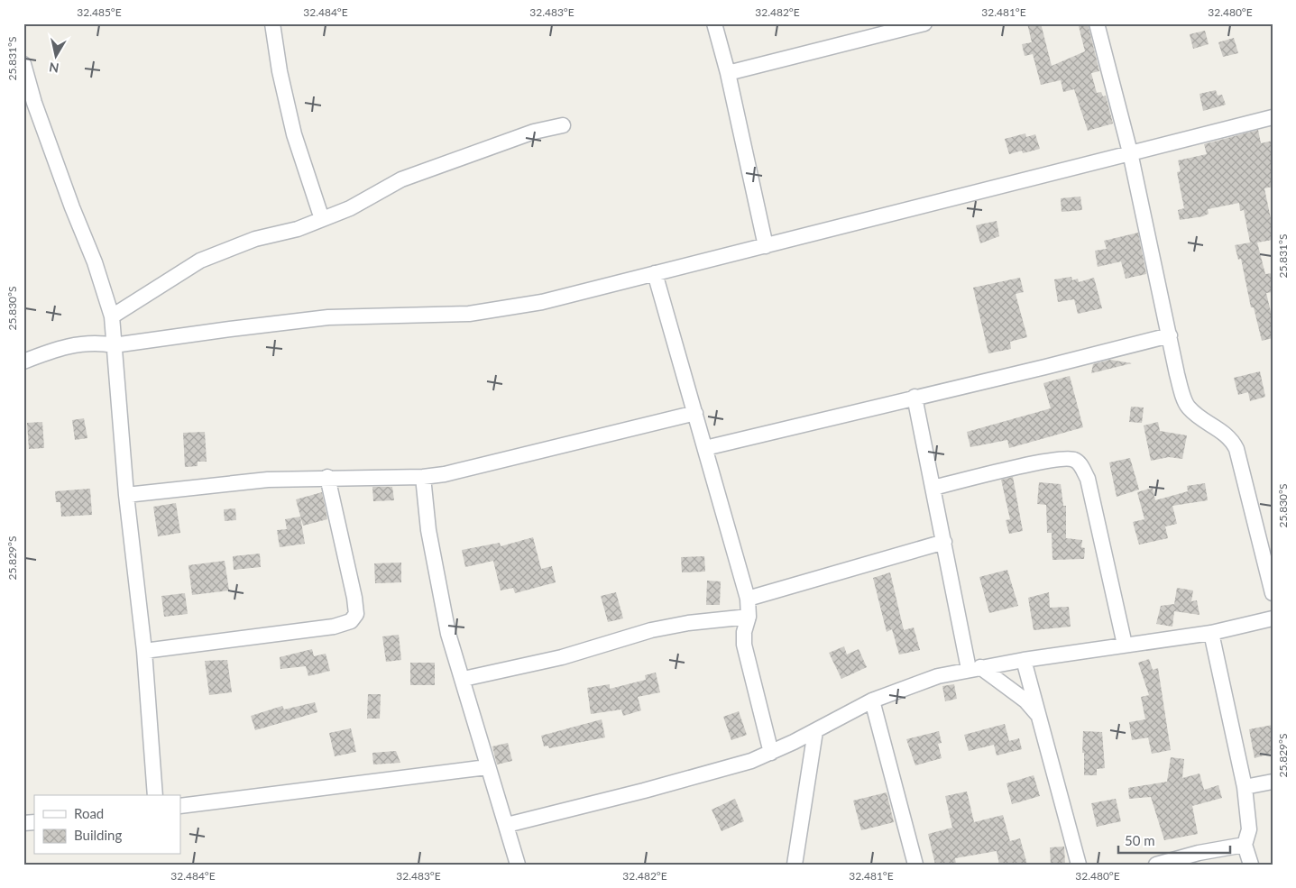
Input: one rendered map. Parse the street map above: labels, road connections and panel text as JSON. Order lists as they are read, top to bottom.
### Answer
{
  "legend": ["Road", "Building"],
  "scale_bar": "50 m",
  "north": "bottom",
  "coordinates": [
    "32.485°E",
    "32.484°E",
    "32.483°E",
    "32.482°E",
    "32.481°E",
    "32.480°E",
    "25.831°S",
    "25.830°S",
    "25.829°S"
  ]
}
